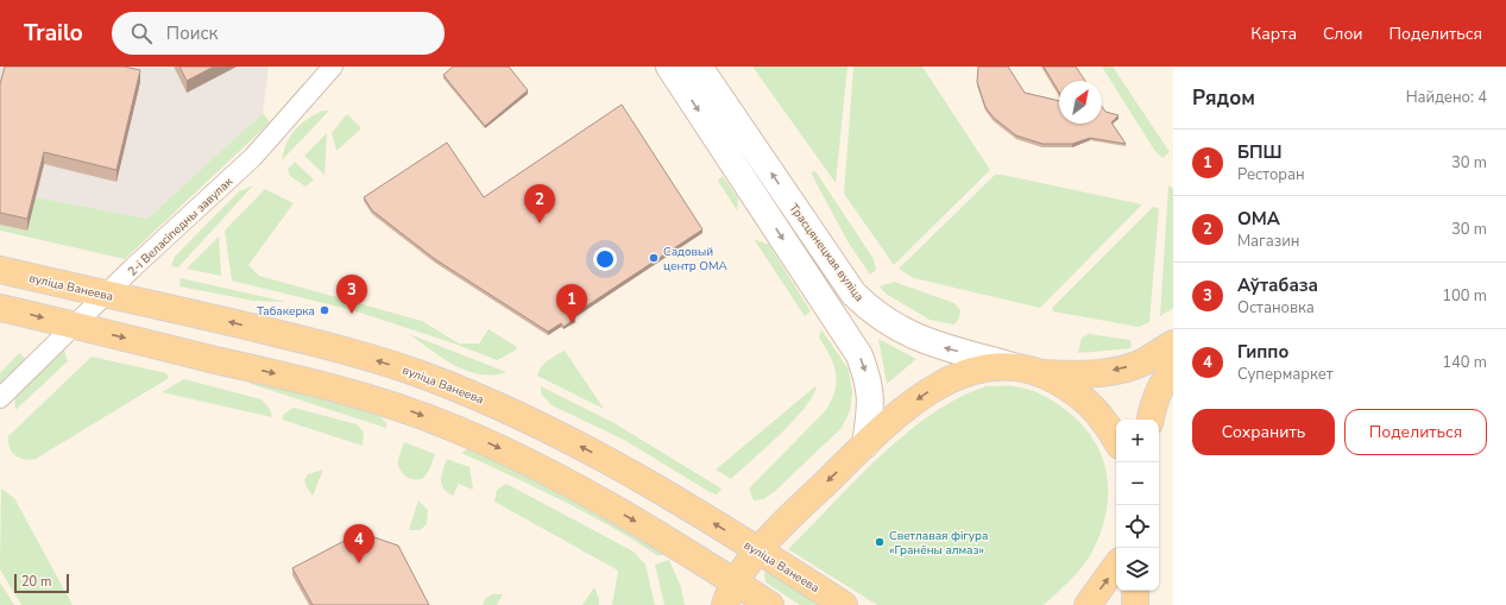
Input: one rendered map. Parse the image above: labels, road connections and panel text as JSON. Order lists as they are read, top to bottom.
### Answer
{
  "streets": {
    "main road": ["Трасцянецкая вуліца", "вуліца Ванеева"],
    "street": ["2-і Веласіпедны завулак"]
  },
  "crossings": [
    ["2-і Веласіпедны завулак", "вуліца Ванеева"]
  ],
  "places": ["Садовый центр ОМА", "Табакерка", "Светлавая фігура «Гранёны алмаз»"],
  "scale_bar": "20 m",
  "north": "top right",
  "page": {
    "header": "Trailo",
    "search": "Поиск",
    "nav": ["Карта", "Слои", "Поделиться"],
    "heading": ["Рядом", "Найдено: 4"],
    "list": [
      {
        "mark": "1",
        "name": "БПШ",
        "note": "Ресторан",
        "value": "30 m"
      },
      {
        "mark": "2",
        "name": "ОМА",
        "note": "Магазин",
        "value": "30 m"
      },
      {
        "mark": "3",
        "name": "Аўтабаза",
        "note": "Остановка",
        "value": "100 m"
      },
      {
        "mark": "4",
        "name": "Гиппо",
        "note": "Супермаркет",
        "value": "140 m"
      }
    ],
    "pins": [
      "2",
      "3",
      "1",
      "4"
    ],
    "buttons": ["Сохранить", "Поделиться"],
    "map_buttons": ["+", "−"],
    "scale": "20 m"
  }
}
